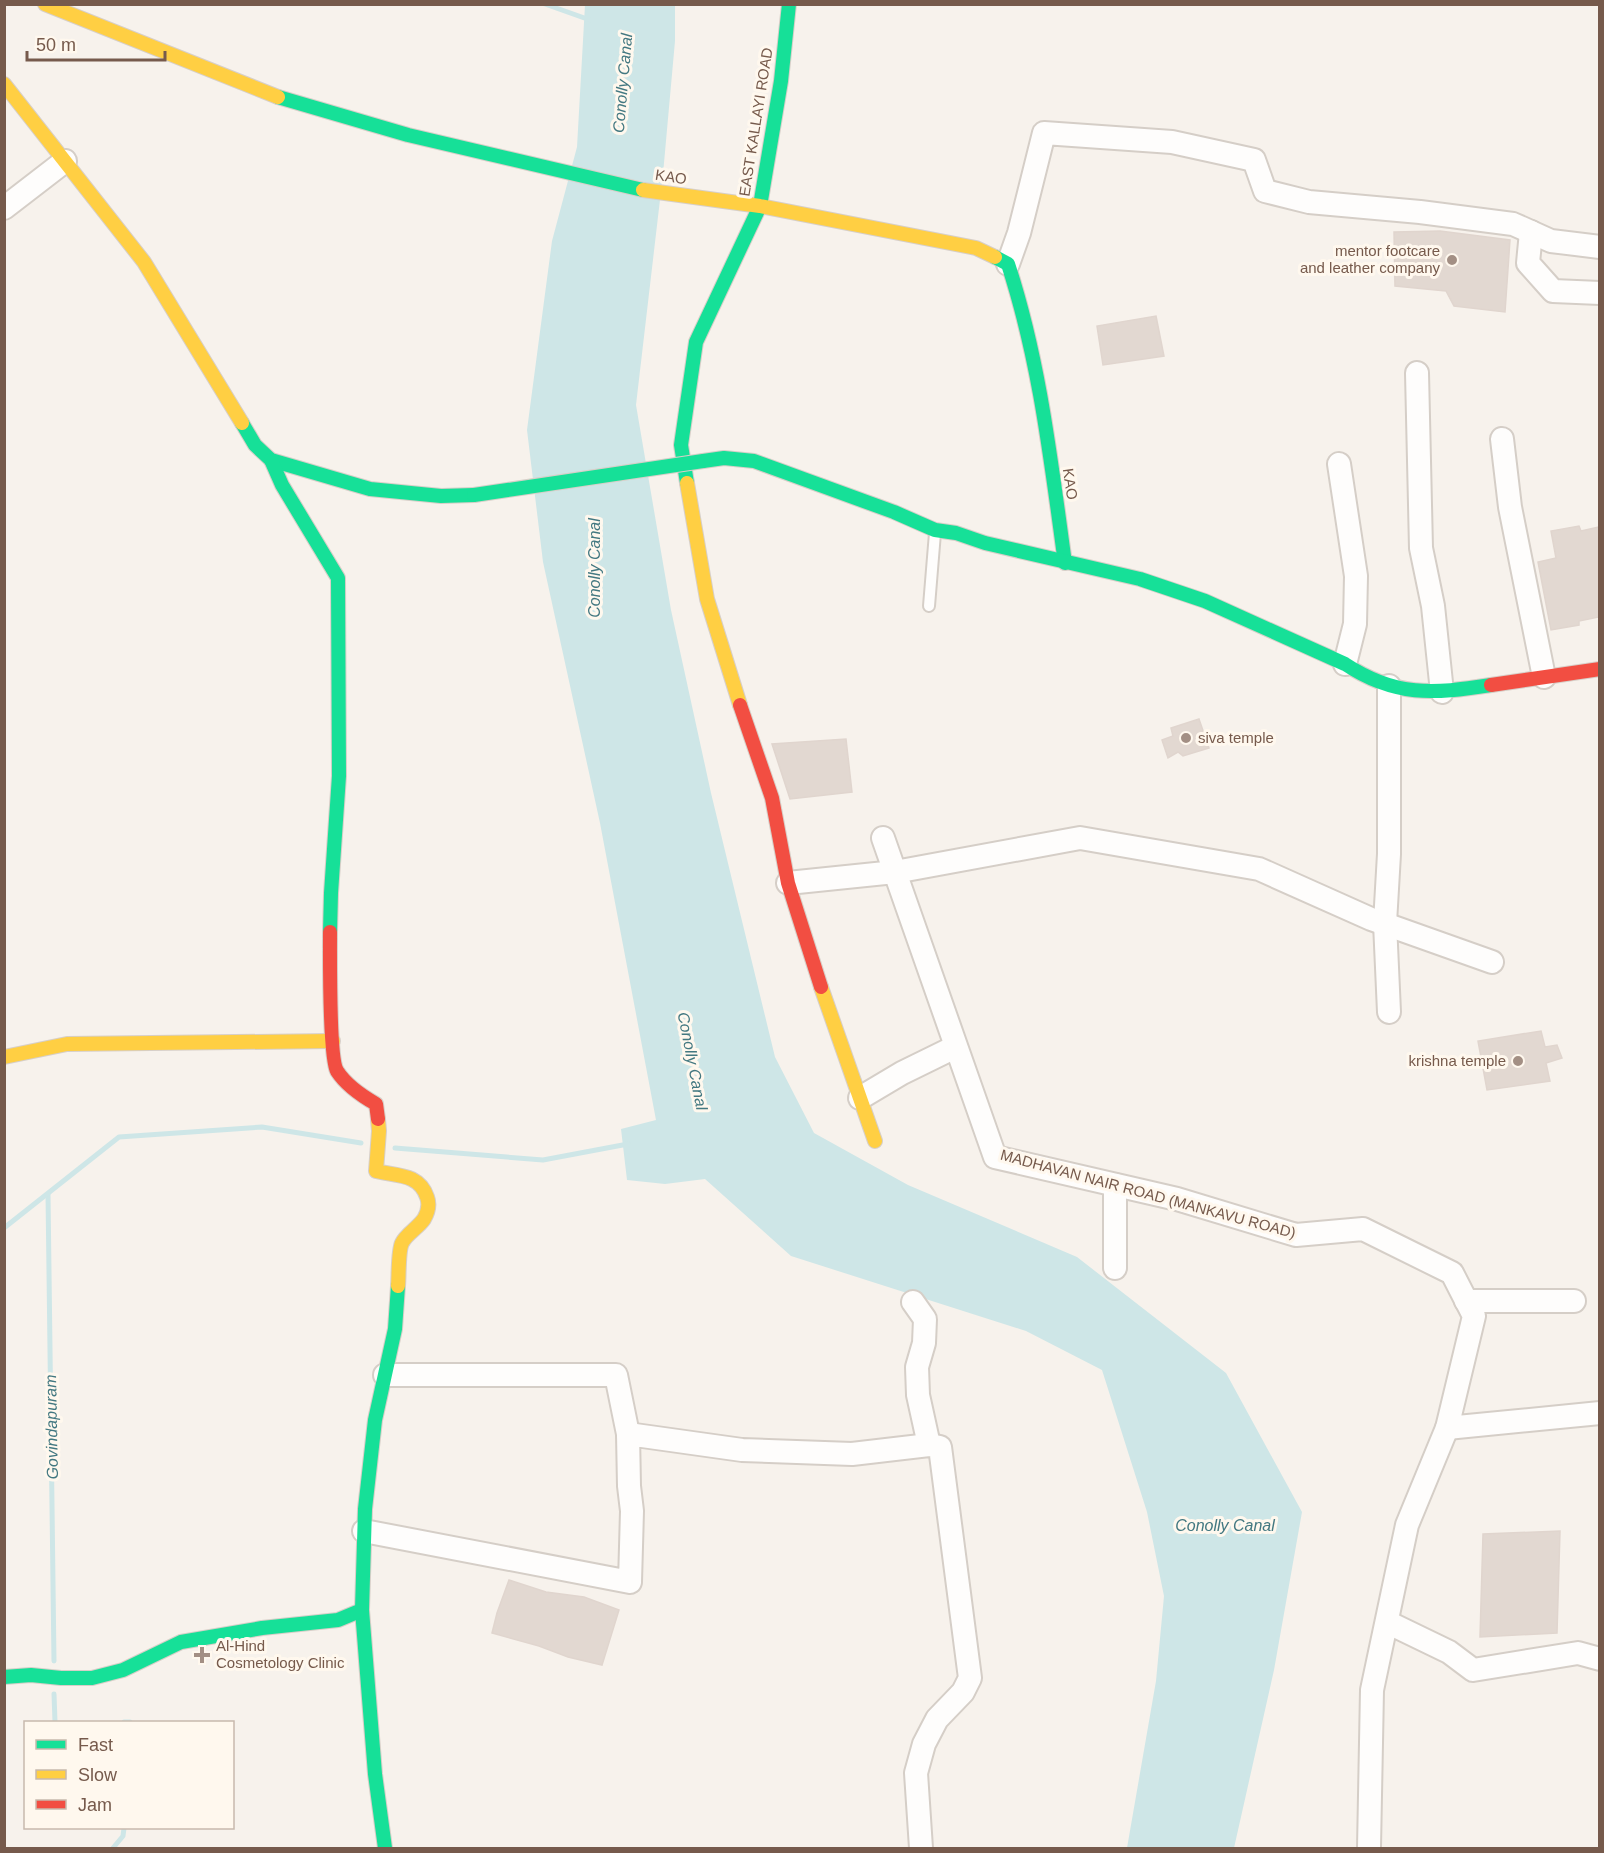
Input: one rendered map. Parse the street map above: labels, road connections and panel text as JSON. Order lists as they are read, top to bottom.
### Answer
{
  "streets": {
    "street": ["EAST KALLAYI ROAD", "KAO", "MADHAVAN NAIR ROAD (MANKAVU ROAD)"]
  },
  "crossings": [
    ["EAST KALLAYI ROAD", "KAO"]
  ],
  "water": ["Conolly Canal", "Govindapuram"],
  "places": {
    "other": ["mentor footcare and leather company", "siva temple", "krishna temple"],
    "health": ["Al-Hind Cosmetology Clinic"]
  },
  "legend": ["Fast", "Slow", "Jam"],
  "scale_bar": "50 m"
}
